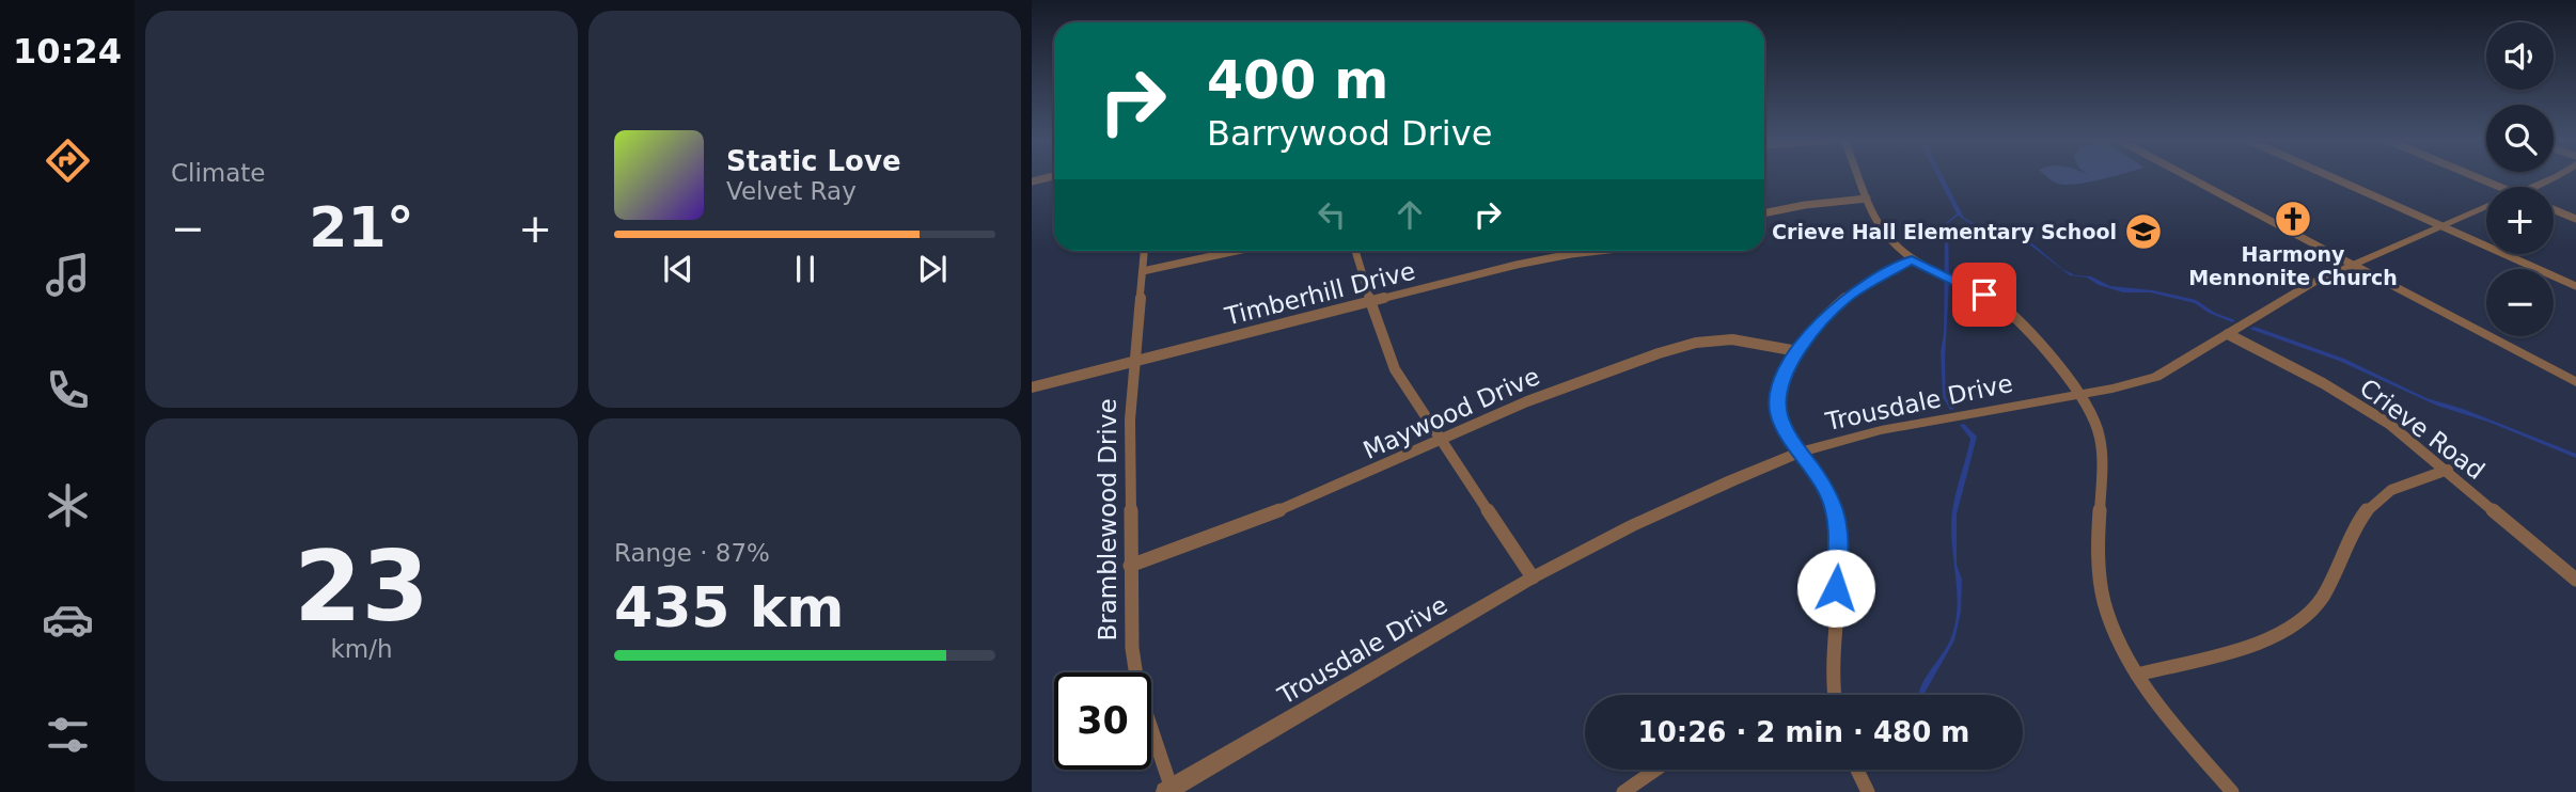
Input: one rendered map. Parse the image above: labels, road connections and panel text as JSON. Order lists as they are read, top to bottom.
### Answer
{
  "streets": {
    "street": [
      "Timberhill Drive",
      "Trousdale Drive",
      "Maywood Drive",
      "Crieve Road",
      "Bramblewood Drive"
    ]
  },
  "crossings": [
    ["Timberhill Drive", "Bramblewood Drive"],
    ["Trousdale Drive", "Crieve Road"],
    ["Trousdale Drive", "Bramblewood Drive"],
    ["Maywood Drive", "Bramblewood Drive"]
  ],
  "places": {
    "church": ["Harmony Mennonite Church"],
    "school or university": ["Crieve Hall Elementary School"]
  },
  "page": {
    "tabs": "10:24",
    "tile": [
      "Climate",
      ["23", "km/h"],
      ["Range · 87%", "435 km"]
    ],
    "map_buttons": ["+", "−"],
    "turn": ["400 m", "Barrywood Drive"],
    "song": ["Static Love", "Velvet Ray"],
    "heat": ["−", "21°", "+"],
    "limit": "30",
    "trip": "10:26 · 2 min · 480 m"
  }
}
